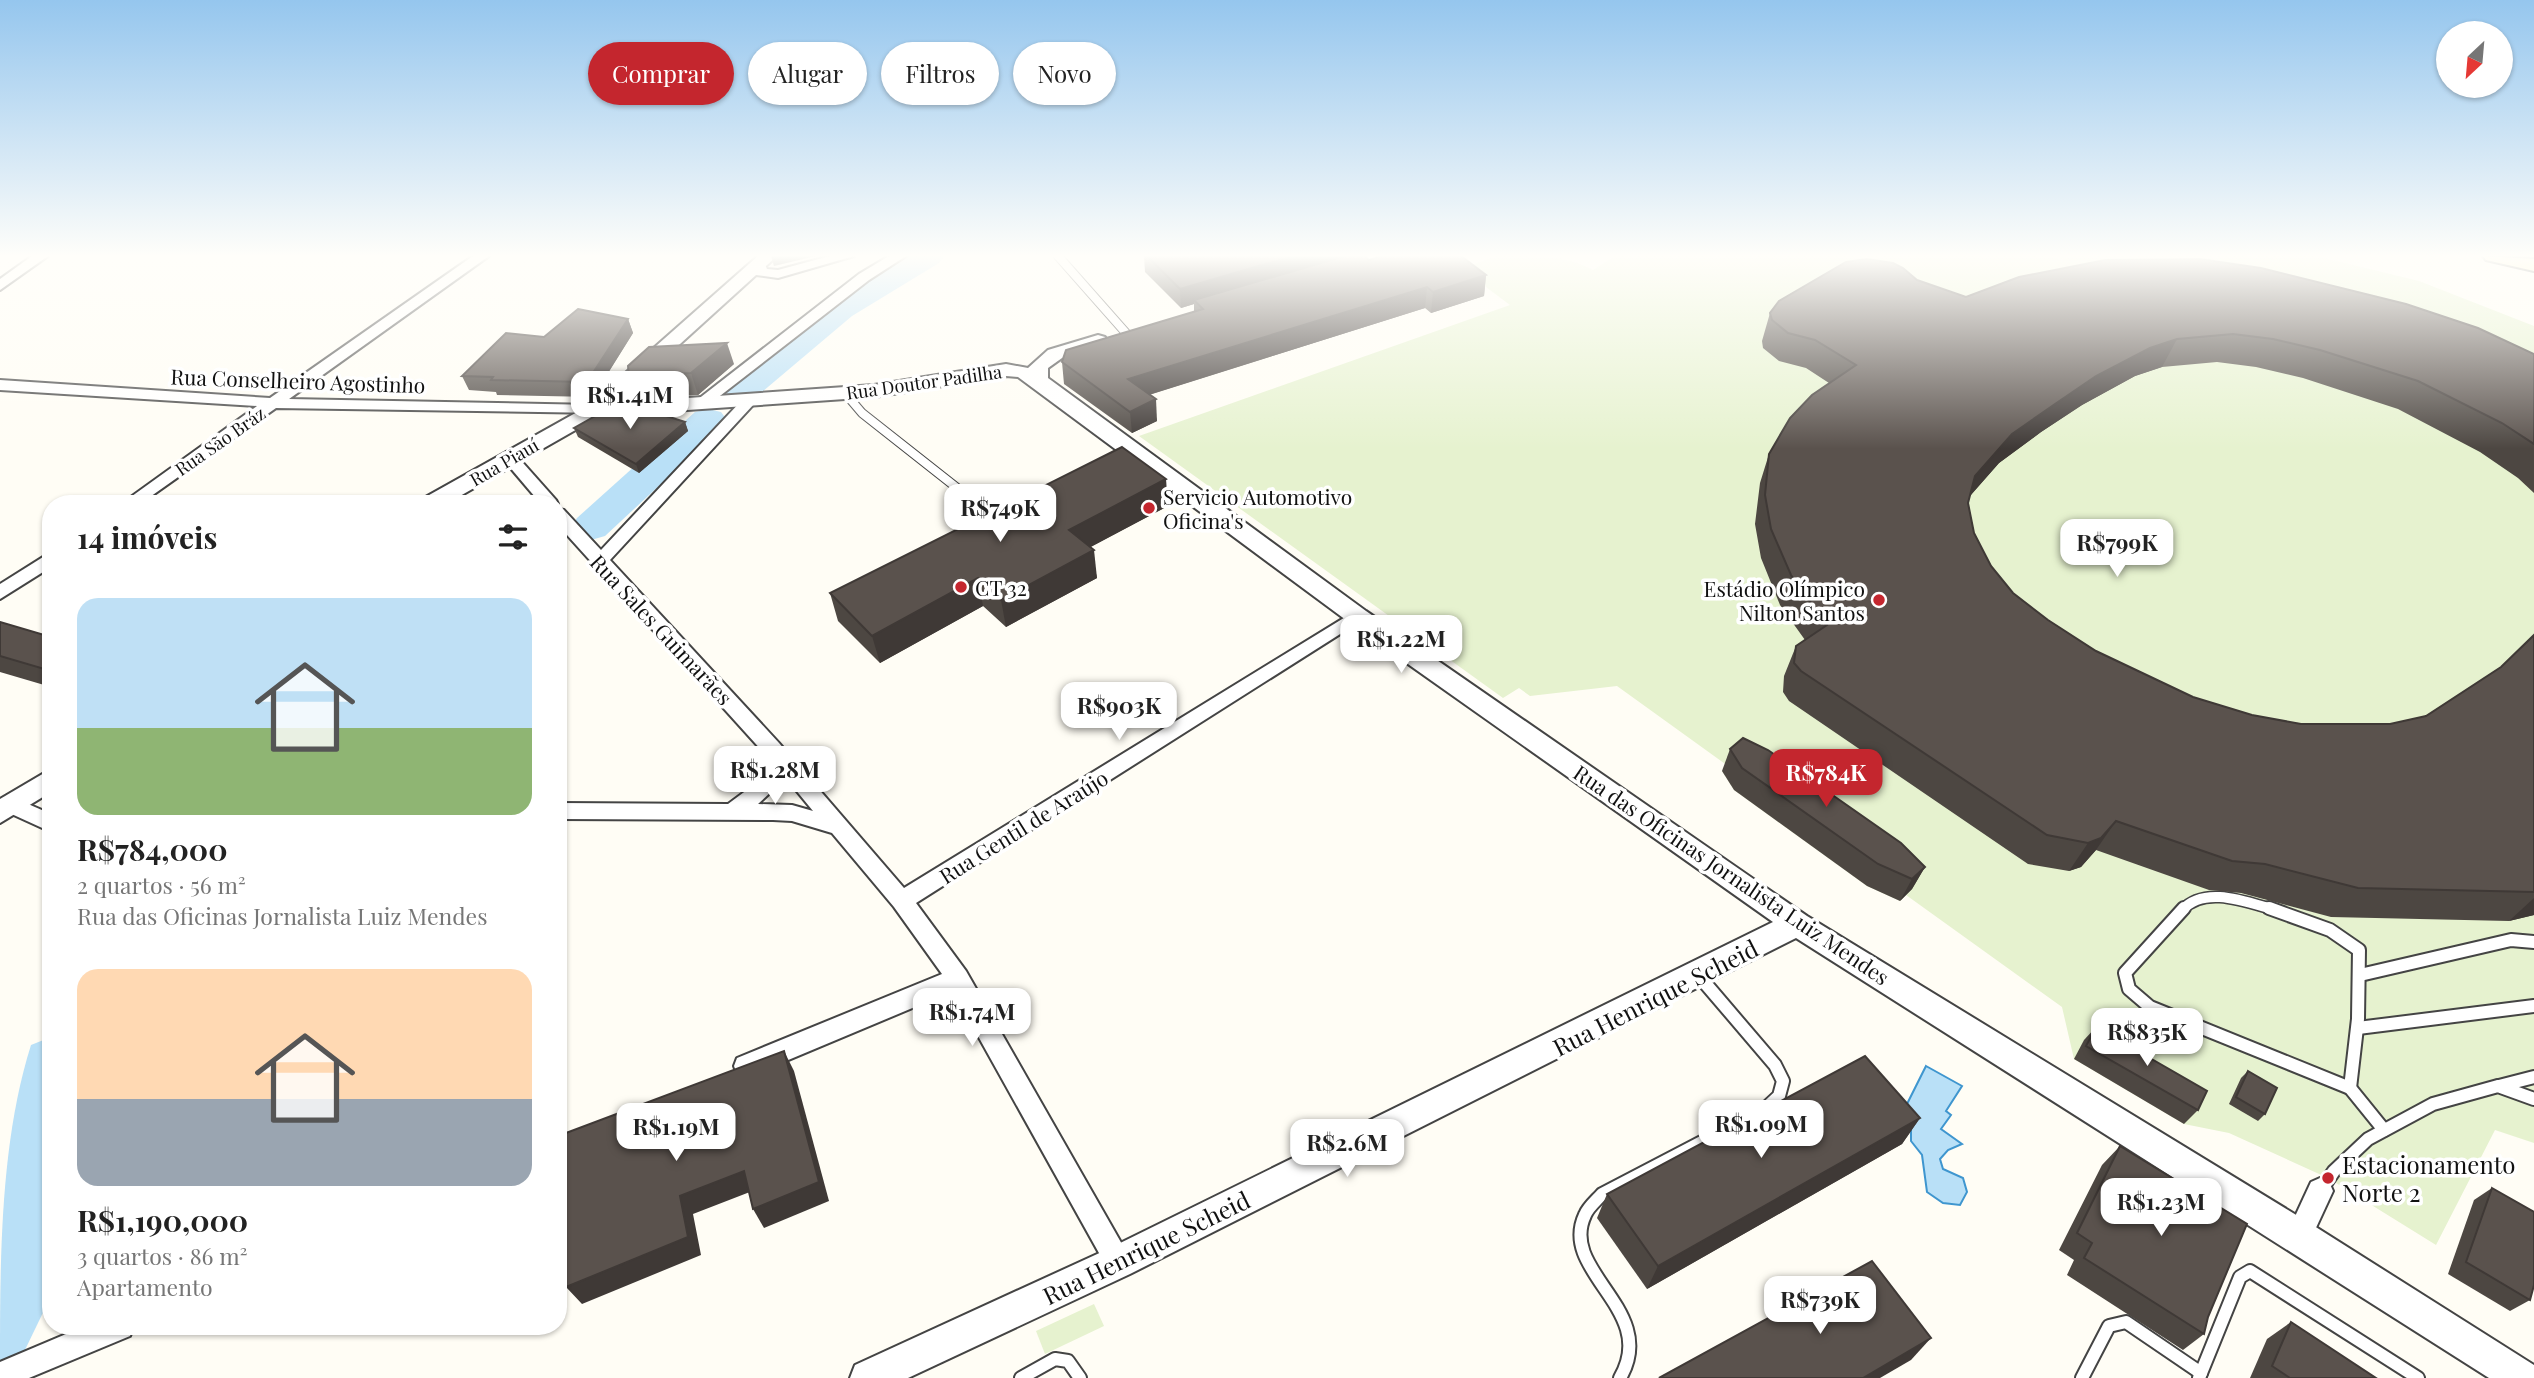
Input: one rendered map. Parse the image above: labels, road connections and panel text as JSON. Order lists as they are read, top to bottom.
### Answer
{
  "streets": {
    "street": [
      "Rua Conselheiro Agostinho",
      "Rua Doutor Padilha",
      "Rua São Bráz",
      "Rua Piauí",
      "Rua Sales Guimarães",
      "Rua Gentil de Araújo",
      "Rua das Oficinas Jornalista Luiz Mendes",
      "Rua Henrique Scheid"
    ]
  },
  "crossings": [
    ["Rua Conselheiro Agostinho", "Rua Doutor Padilha"],
    ["Rua Conselheiro Agostinho", "Rua São Bráz"],
    ["Rua Conselheiro Agostinho", "Rua Piauí"],
    ["Rua Doutor Padilha", "Rua Piauí"],
    ["Rua Doutor Padilha", "Rua das Oficinas Jornalista Luiz Mendes"],
    ["Rua Sales Guimarães", "Rua Gentil de Araújo"],
    ["Rua Sales Guimarães", "Rua Henrique Scheid"],
    ["Rua Gentil de Araújo", "Rua das Oficinas Jornalista Luiz Mendes"],
    ["Rua das Oficinas Jornalista Luiz Mendes", "Rua Henrique Scheid"]
  ],
  "places": [
    "Servicio Automotivo Oficina's",
    "CT 32",
    "Estádio Olímpico Nilton Santos",
    "Estacionamento Norte 2"
  ],
  "north": "bottom left",
  "page": {
    "chip": [
      "Comprar",
      "Alugar",
      "Filtros",
      "Novo"
    ],
    "price": [
      "R$1.41M",
      "R$749K",
      "R$799K",
      "R$1.22M",
      "R$903K",
      "R$1.28M",
      "R$784K",
      "R$1.74M",
      "R$835K",
      "R$1.09M",
      "R$1.19M",
      "R$2.6M",
      "R$1.23M",
      "R$739K"
    ],
    "heading": "14 imóveis",
    "list": [
      {
        "name": "R$784,000",
        "note": "2 quartos · 56 m² · Rua das Oficinas Jornalista Luiz Mendes"
      },
      {
        "name": "R$1,190,000",
        "note": "3 quartos · 86 m² · Apartamento"
      }
    ]
  }
}
